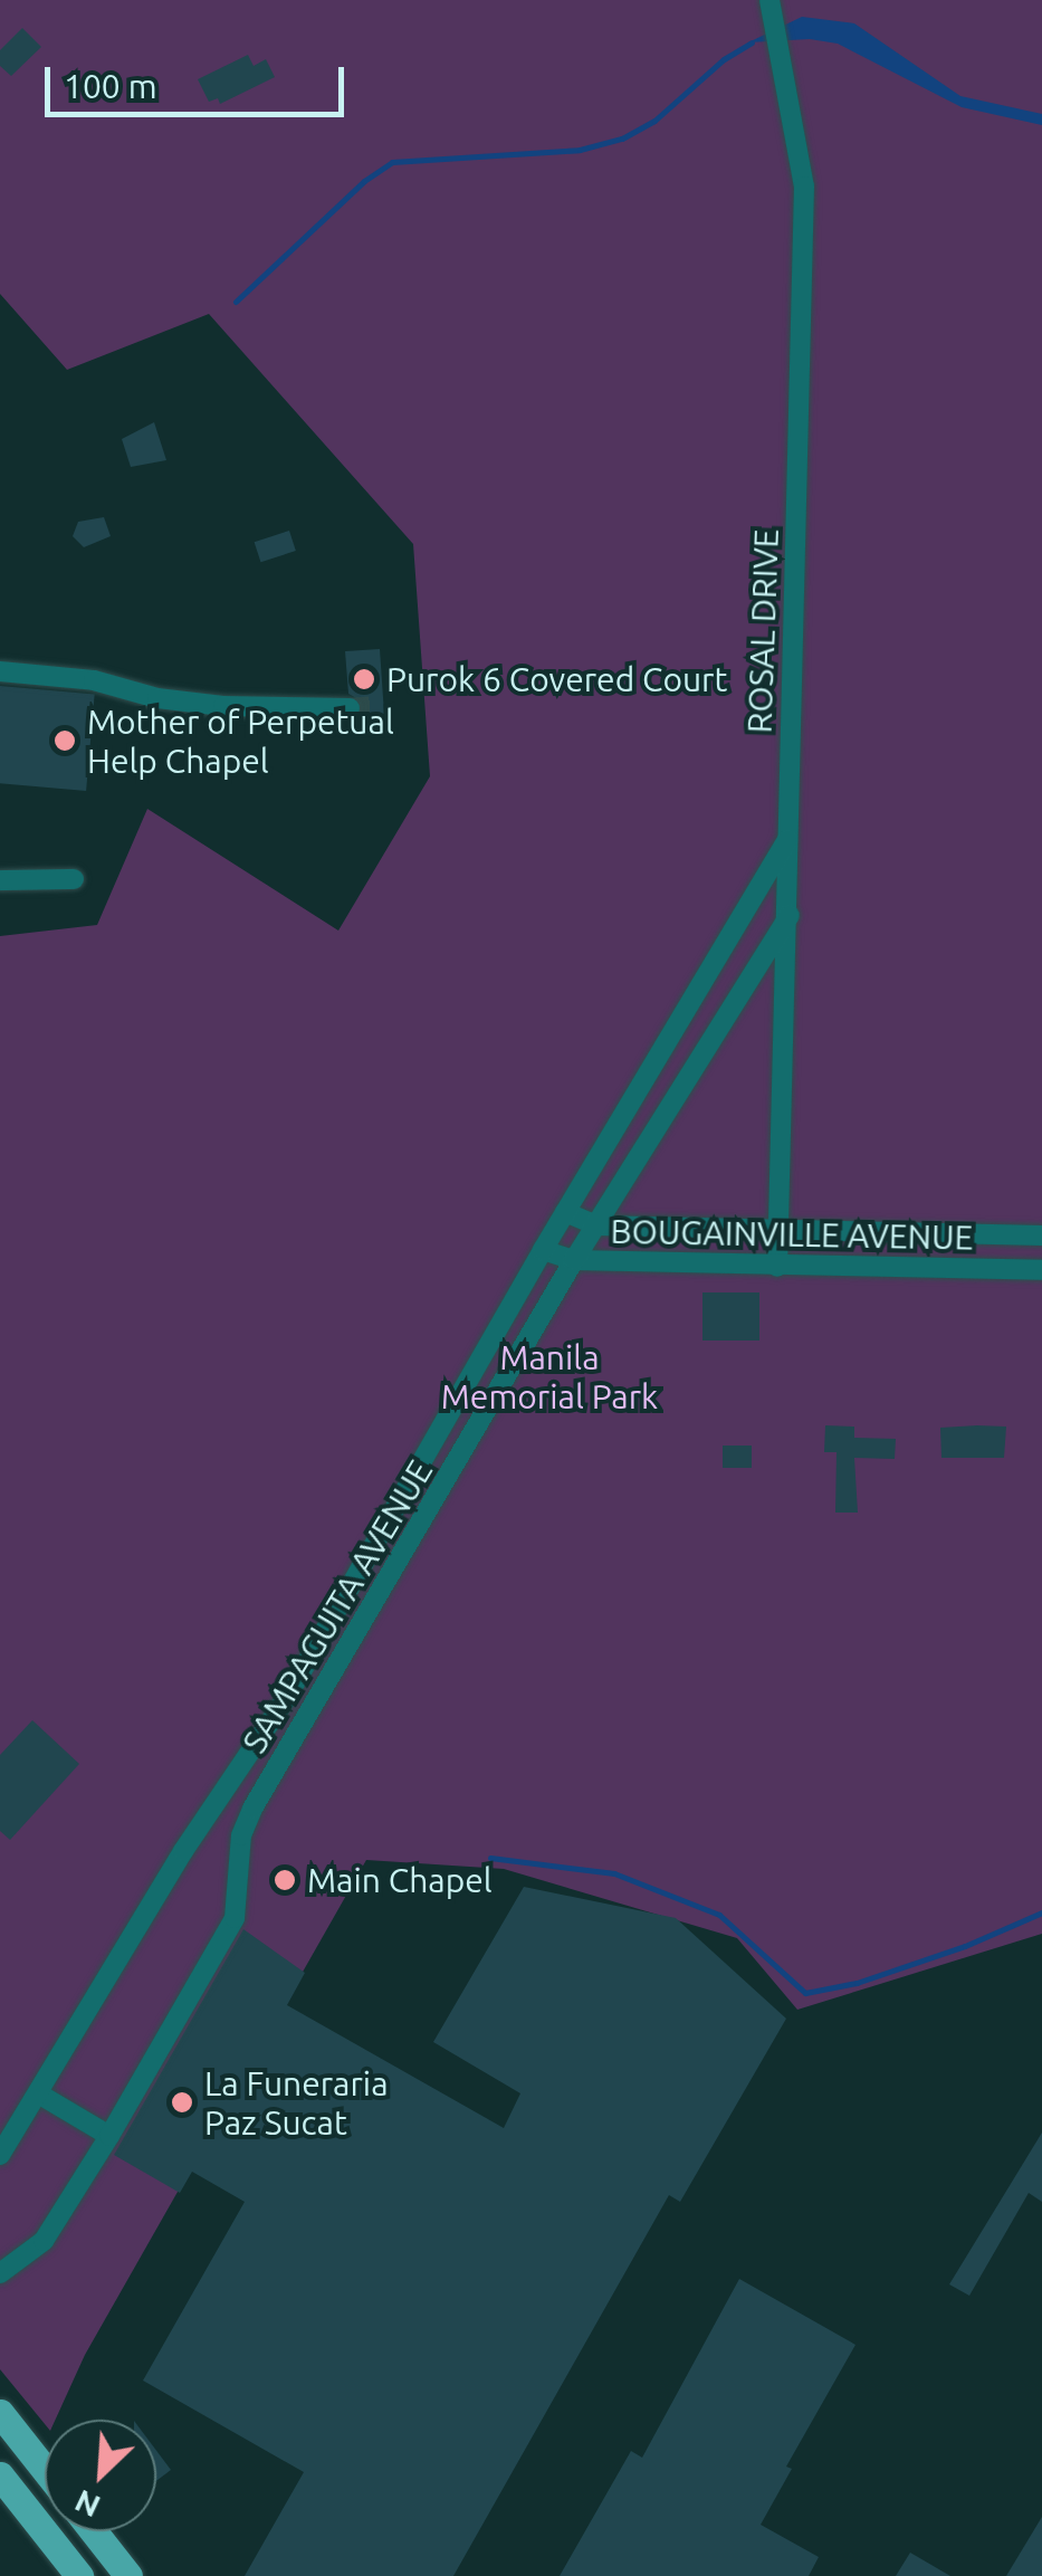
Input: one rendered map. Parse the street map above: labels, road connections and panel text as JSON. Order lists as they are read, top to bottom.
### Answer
{
  "streets": {
    "street": ["ROSAL DRIVE", "BOUGAINVILLE AVENUE", "SAMPAGUITA AVENUE"]
  },
  "crossings": [
    ["ROSAL DRIVE", "BOUGAINVILLE AVENUE"],
    ["ROSAL DRIVE", "SAMPAGUITA AVENUE"],
    ["BOUGAINVILLE AVENUE", "SAMPAGUITA AVENUE"]
  ],
  "parks": ["Manila Memorial Park"],
  "places": [
    "Purok 6 Covered Court",
    "Mother of Perpetual Help Chapel",
    "Main Chapel",
    "La Funeraria Paz Sucat"
  ],
  "scale_bar": "100 m",
  "north": "bottom left"
}
